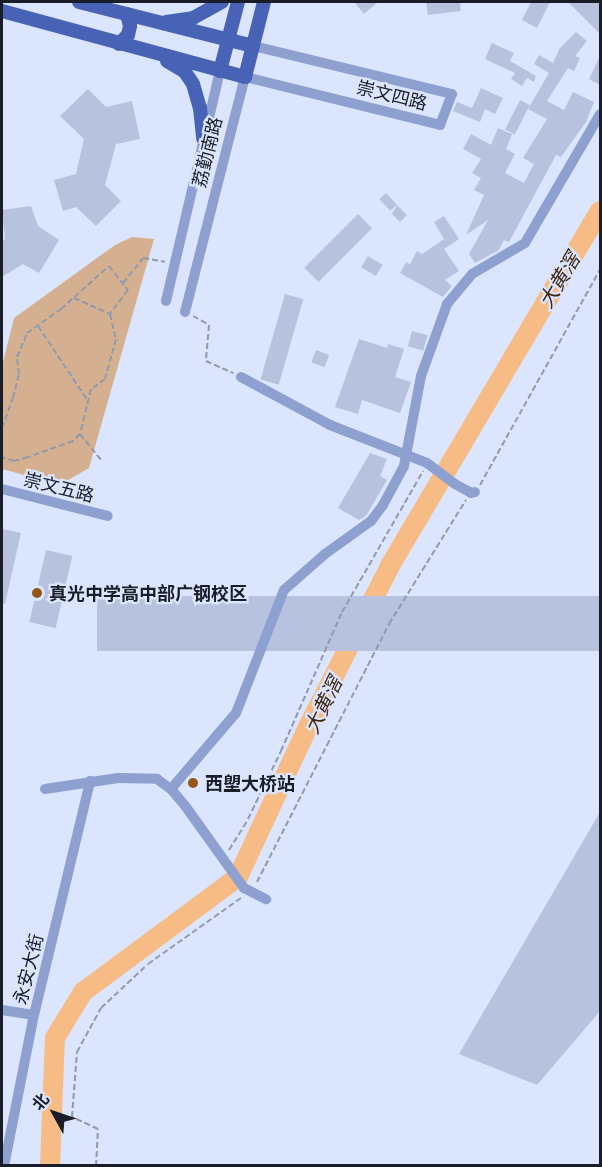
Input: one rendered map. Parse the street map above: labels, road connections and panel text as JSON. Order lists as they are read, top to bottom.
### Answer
{
  "streets": {
    "main road": ["崇文四路", "荔勤南路"],
    "street": ["崇文五路", "永安大街"]
  },
  "crossings": [
    ["崇文四路", "荔勤南路"]
  ],
  "water": ["大黄滘"],
  "places": ["真光中学高中部广钢校区", "西塱大桥站"],
  "north": "top left"
}
